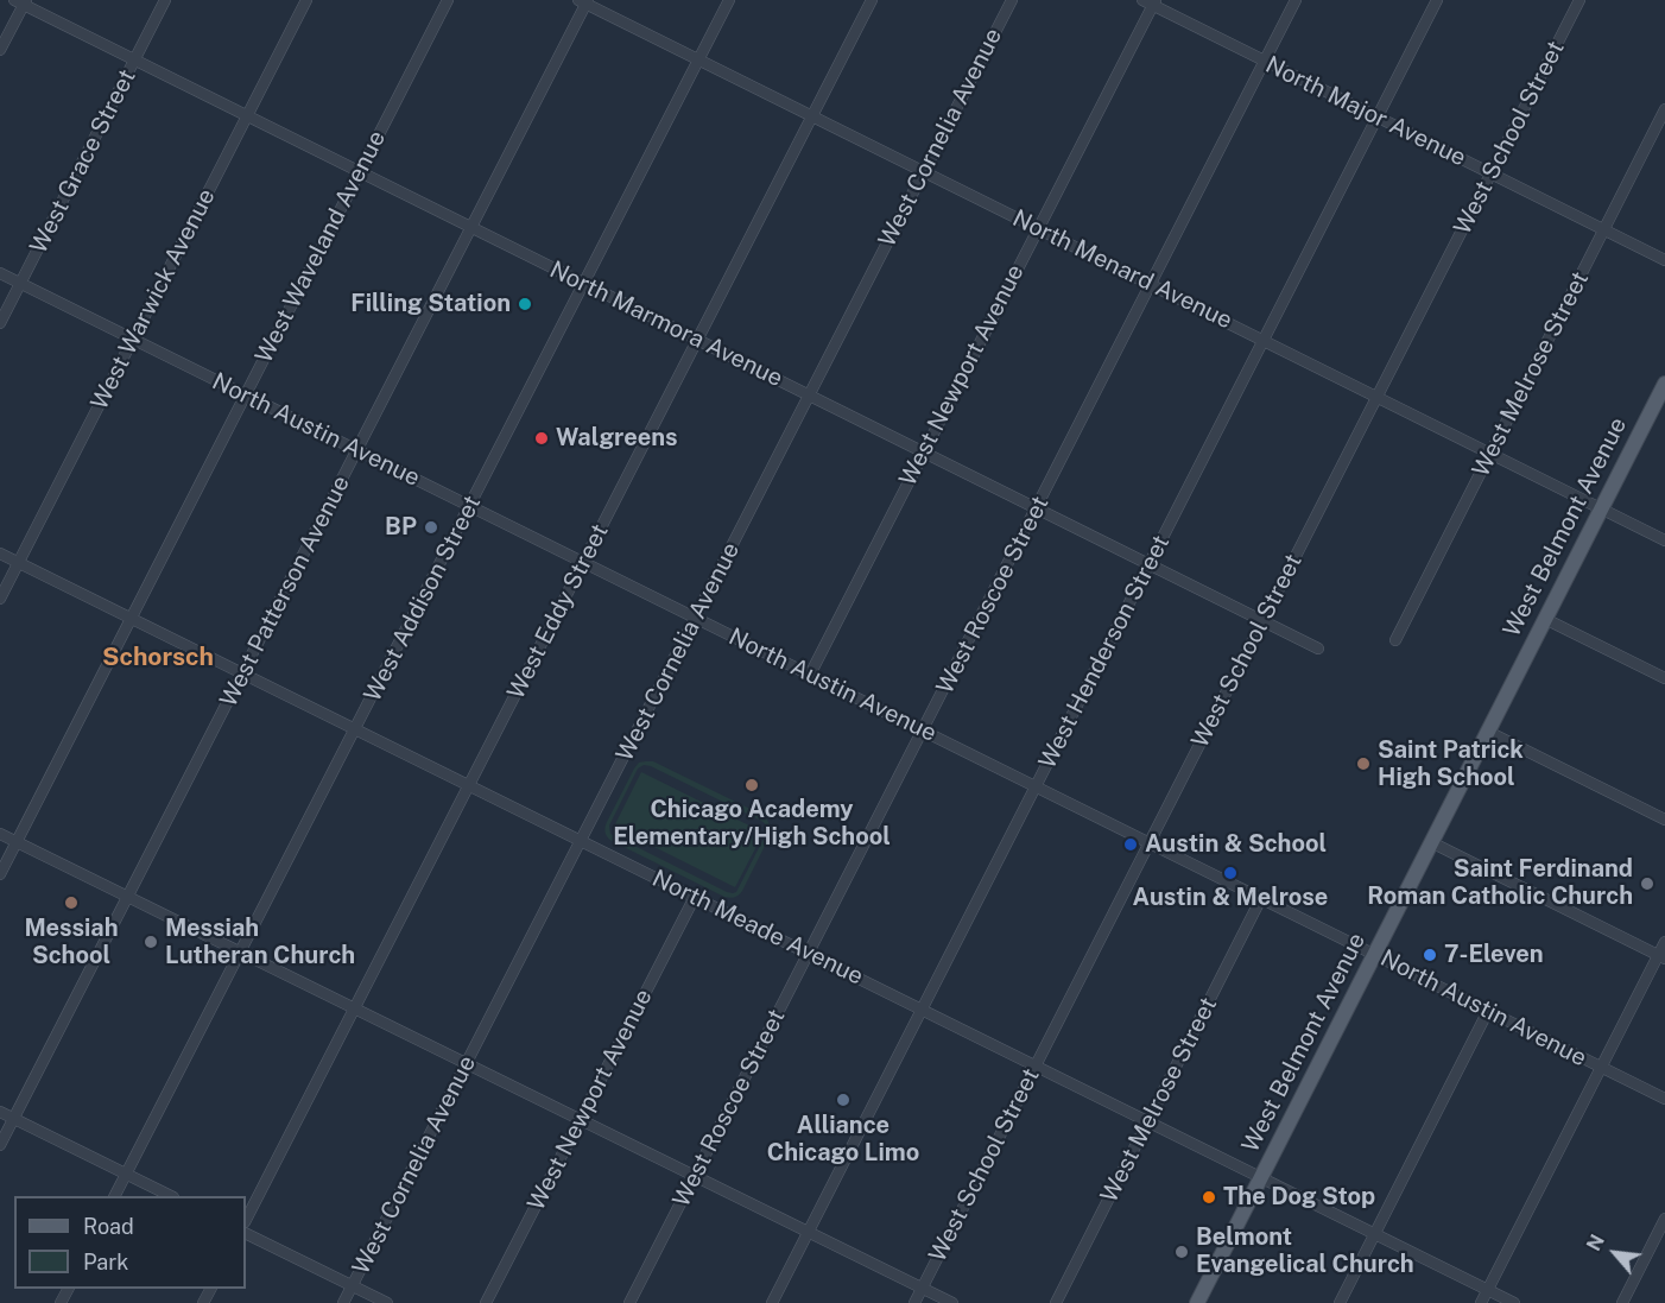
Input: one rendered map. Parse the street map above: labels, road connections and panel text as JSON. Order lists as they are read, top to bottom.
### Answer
{
  "streets": {
    "main road": ["West Belmont Avenue"],
    "street": [
      "North Major Avenue",
      "West Cornelia Avenue",
      "West School Street",
      "West Grace Street",
      "West Waveland Avenue",
      "North Menard Avenue",
      "West Warwick Avenue",
      "North Marmora Avenue",
      "West Melrose Street",
      "West Newport Avenue",
      "North Austin Avenue",
      "West Patterson Avenue",
      "West Roscoe Street",
      "West Addison Street",
      "West Eddy Street",
      "West Henderson Street",
      "North Meade Avenue"
    ]
  },
  "crossings": [
    ["North Major Avenue", "West School Street"],
    ["North Major Avenue", "West Melrose Street"],
    ["North Major Avenue", "West Newport Avenue"],
    ["North Major Avenue", "West Roscoe Street"],
    ["North Major Avenue", "West Henderson Street"],
    ["West Cornelia Avenue", "North Menard Avenue"],
    ["West Cornelia Avenue", "North Marmora Avenue"],
    ["West Cornelia Avenue", "North Austin Avenue"],
    ["West Cornelia Avenue", "North Meade Avenue"],
    ["West School Street", "North Menard Avenue"],
    ["West School Street", "North Marmora Avenue"],
    ["West School Street", "North Austin Avenue"],
    ["West School Street", "North Meade Avenue"],
    ["West Grace Street", "North Marmora Avenue"],
    ["West Grace Street", "North Austin Avenue"],
    ["West Waveland Avenue", "North Marmora Avenue"],
    ["West Waveland Avenue", "North Austin Avenue"],
    ["West Waveland Avenue", "North Meade Avenue"],
    ["North Menard Avenue", "West Melrose Street"],
    ["North Menard Avenue", "West Newport Avenue"],
    ["North Menard Avenue", "West Belmont Avenue"],
    ["North Menard Avenue", "West Patterson Avenue"],
    ["North Menard Avenue", "West Roscoe Street"],
    ["North Menard Avenue", "West Addison Street"],
    ["North Menard Avenue", "West Eddy Street"],
    ["North Menard Avenue", "West Henderson Street"],
    ["West Warwick Avenue", "North Marmora Avenue"],
    ["West Warwick Avenue", "North Austin Avenue"],
    ["West Warwick Avenue", "North Meade Avenue"],
    ["North Marmora Avenue", "West Newport Avenue"],
    ["North Marmora Avenue", "West Patterson Avenue"],
    ["North Marmora Avenue", "West Roscoe Street"],
    ["North Marmora Avenue", "West Addison Street"],
    ["North Marmora Avenue", "West Eddy Street"],
    ["North Marmora Avenue", "West Henderson Street"],
    ["West Melrose Street", "North Austin Avenue"],
    ["West Melrose Street", "North Meade Avenue"],
    ["West Newport Avenue", "North Austin Avenue"],
    ["West Newport Avenue", "North Meade Avenue"],
    ["North Austin Avenue", "West Belmont Avenue"],
    ["North Austin Avenue", "West Patterson Avenue"],
    ["North Austin Avenue", "West Roscoe Street"],
    ["North Austin Avenue", "West Addison Street"],
    ["North Austin Avenue", "West Eddy Street"],
    ["North Austin Avenue", "West Henderson Street"],
    ["West Belmont Avenue", "North Meade Avenue"],
    ["West Patterson Avenue", "North Meade Avenue"],
    ["West Roscoe Street", "North Meade Avenue"],
    ["West Addison Street", "North Meade Avenue"],
    ["West Eddy Street", "North Meade Avenue"],
    ["West Henderson Street", "North Meade Avenue"]
  ],
  "districts": ["Schorsch"],
  "places": [
    "Filling Station",
    "Walgreens",
    "BP",
    "Saint Patrick High School",
    "Chicago Academy Elementary/High School",
    "Austin & School",
    "Austin & Melrose",
    "Saint Ferdinand Roman Catholic Church",
    "Messiah School",
    "Messiah Lutheran Church",
    "7-Eleven",
    "Alliance Chicago Limo",
    "The Dog Stop",
    "Belmont Evangelical Church"
  ],
  "legend": ["Road", "Park"],
  "north": "top left"
}
